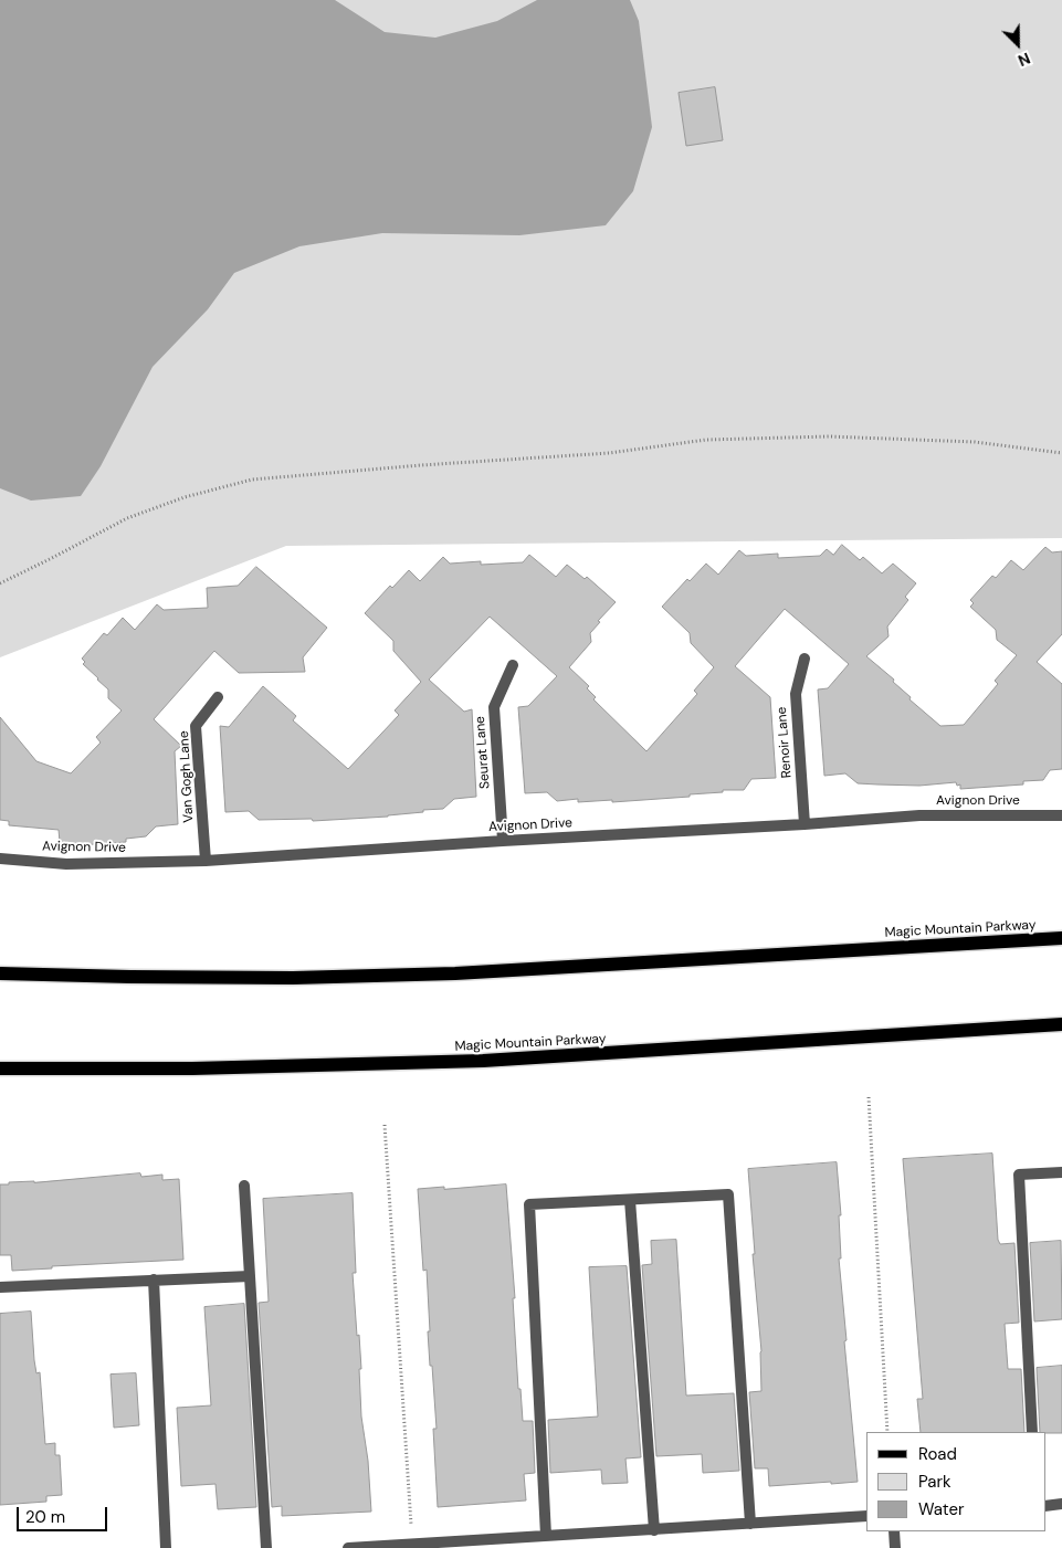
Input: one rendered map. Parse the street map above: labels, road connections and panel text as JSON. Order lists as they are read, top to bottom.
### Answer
{
  "streets": {
    "main road": ["Magic Mountain Parkway"],
    "lane": [
      "Renoir Lane",
      "Seurat Lane",
      "Van Gogh Lane",
      "Avignon Drive"
    ]
  },
  "crossings": [
    ["Renoir Lane", "Avignon Drive"],
    ["Seurat Lane", "Avignon Drive"],
    ["Van Gogh Lane", "Avignon Drive"]
  ],
  "legend": ["Road", "Park", "Water"],
  "scale_bar": "20 m",
  "north": "bottom right"
}
